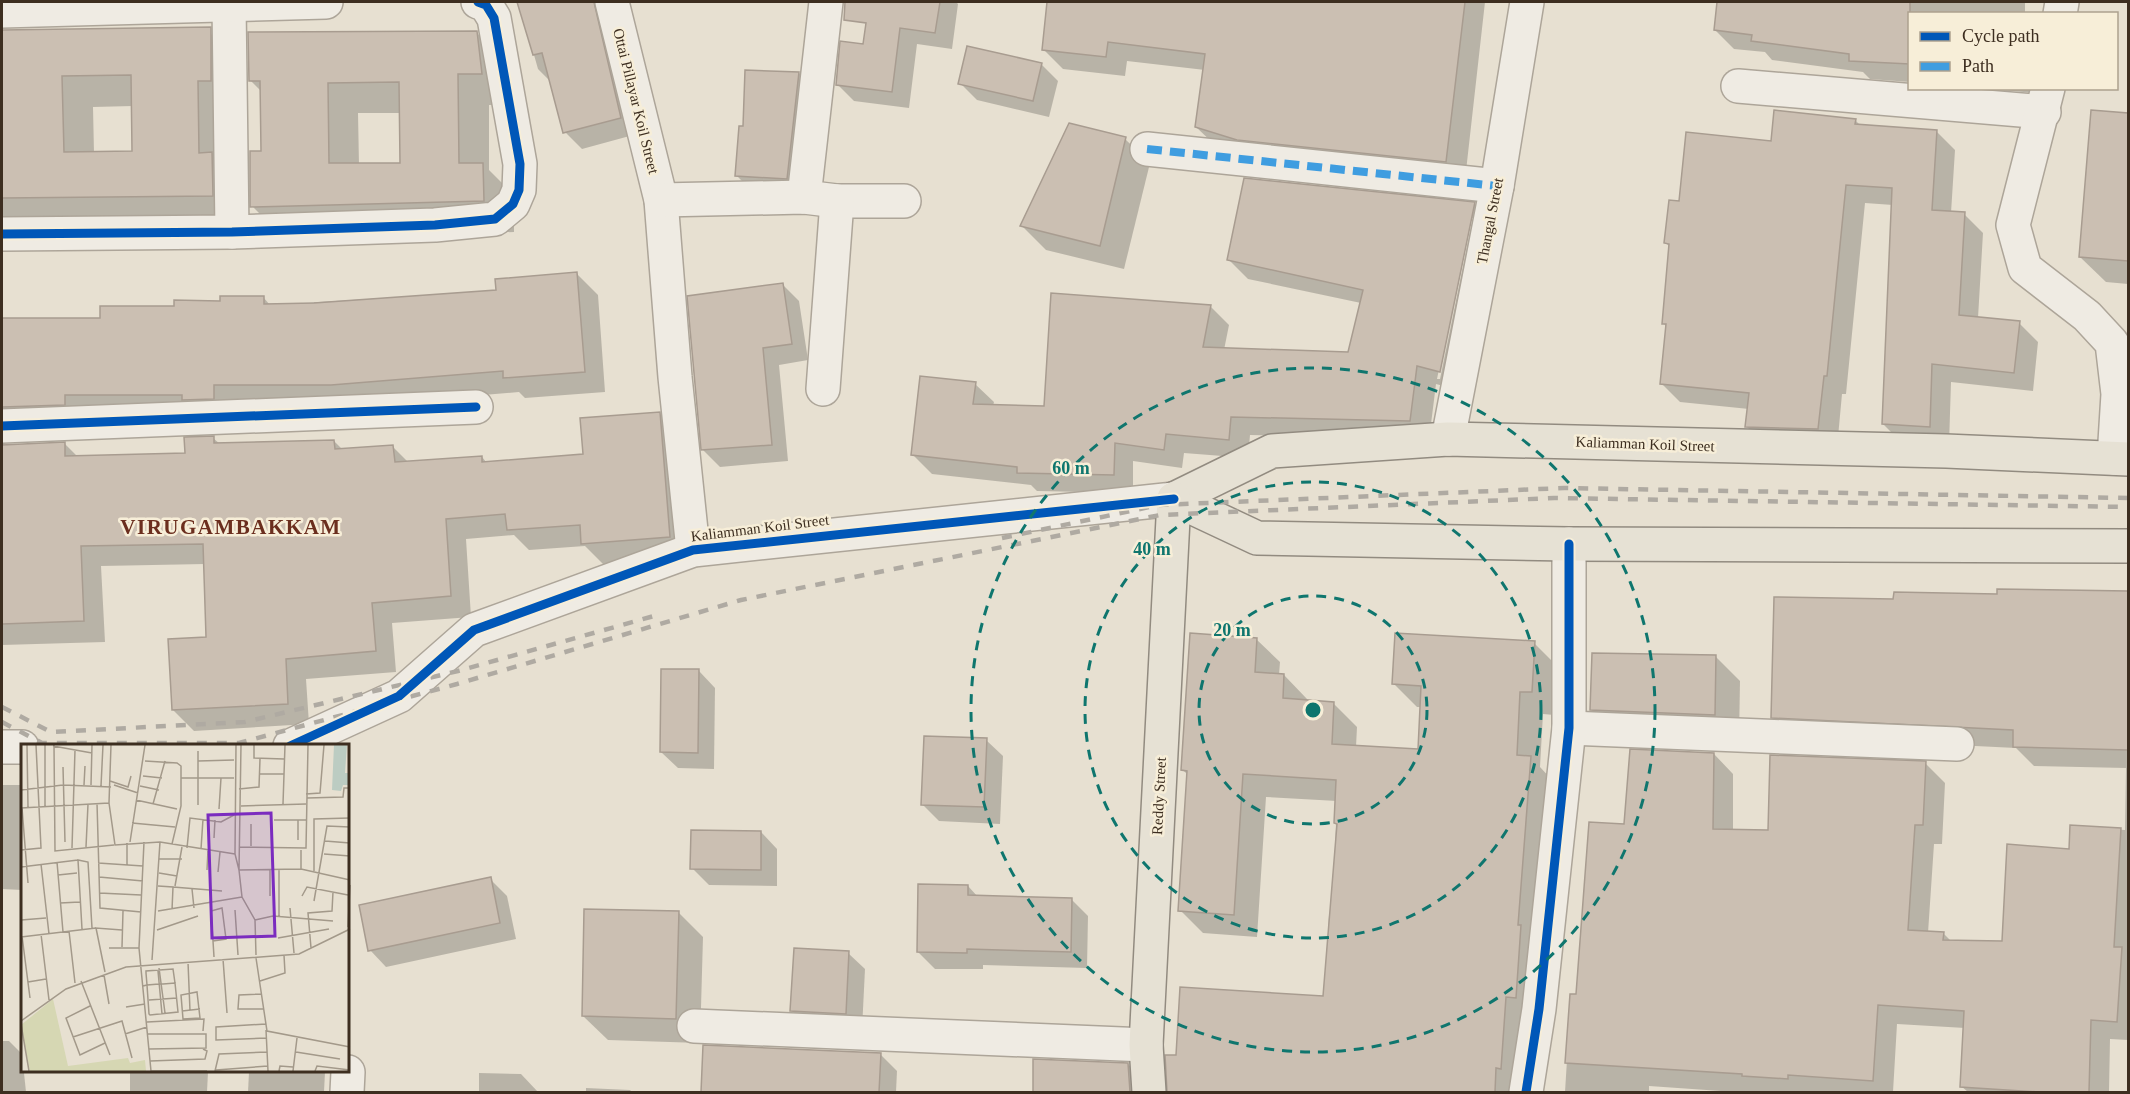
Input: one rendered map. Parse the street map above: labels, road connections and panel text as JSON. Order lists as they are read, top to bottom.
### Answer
{
  "streets": {
    "main road": ["Kaliamman Koil Street", "Reddy Street"],
    "street": ["Ottai Pillayar Koil Street", "Thangal Street"]
  },
  "crossings": [
    ["Ottai Pillayar Koil Street", "Kaliamman Koil Street"],
    ["Thangal Street", "Kaliamman Koil Street"],
    ["Kaliamman Koil Street", "Reddy Street"]
  ],
  "districts": ["VIRUGAMBAKKAM"],
  "legend": ["Cycle path", "Path"],
  "rings": ["60 m", "40 m", "20 m"]
}
